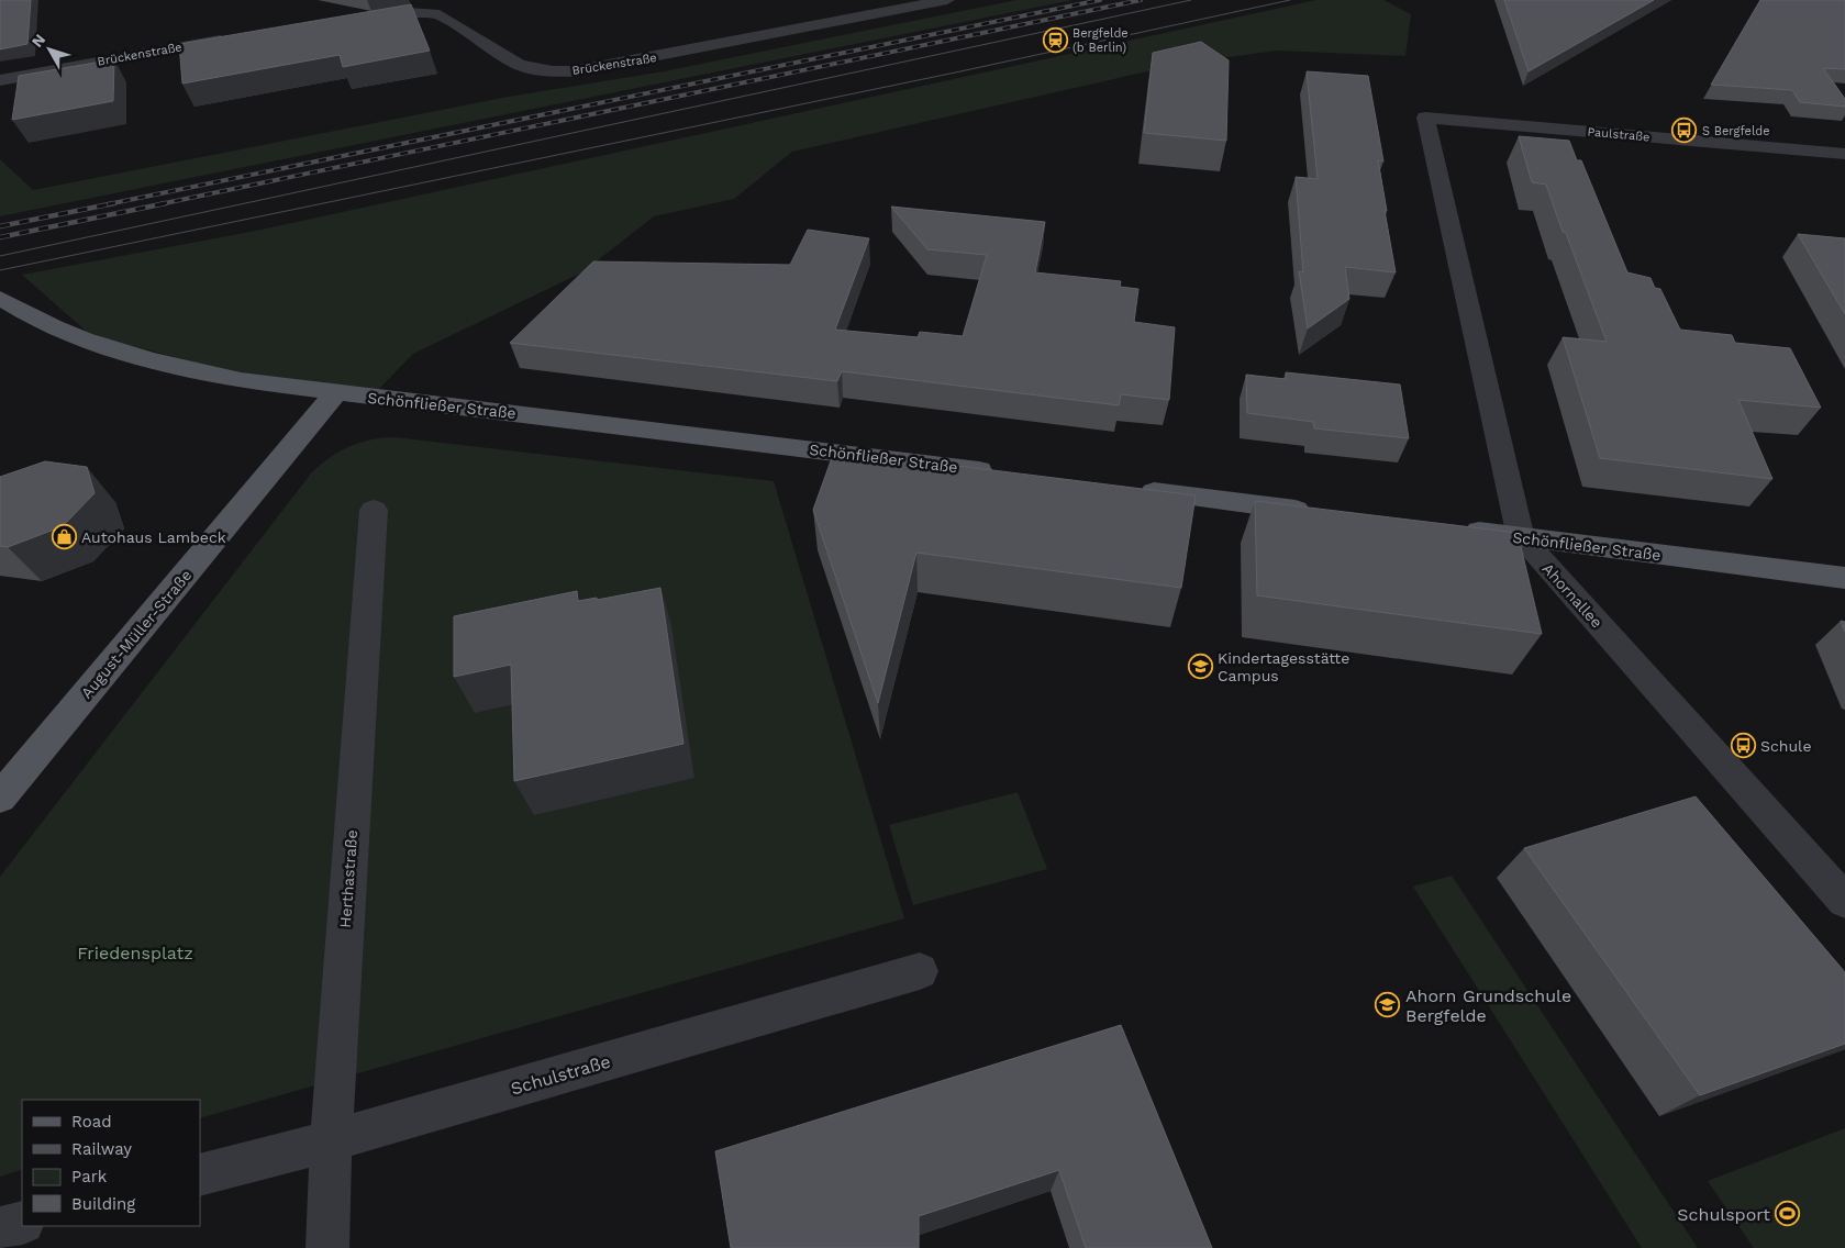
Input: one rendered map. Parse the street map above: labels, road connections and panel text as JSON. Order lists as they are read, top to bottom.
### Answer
{
  "streets": {
    "main road": ["Schönfließer Straße", "August-Müller-Straße"],
    "street": [
      "Brückenstraße",
      "Paulstraße",
      "Ahornallee",
      "Herthastraße",
      "Schulstraße"
    ]
  },
  "crossings": [
    ["Paulstraße", "Ahornallee"],
    ["Schönfließer Straße", "Ahornallee"],
    ["Schönfließer Straße", "August-Müller-Straße"],
    ["Herthastraße", "Schulstraße"]
  ],
  "parks": ["Friedensplatz"],
  "places": {
    "station": ["Bergfelde (b Berlin)"],
    "bus stop": ["S Bergfelde", "Schule"],
    "shop": ["Autohaus Lambeck"],
    "school or university": ["Kindertagesstätte Campus", "Ahorn Grundschule Bergfelde"],
    "sports": ["Schulsport"]
  },
  "legend": [
    "Road",
    "Railway",
    "Park",
    "Building"
  ],
  "north": "top left"
}
